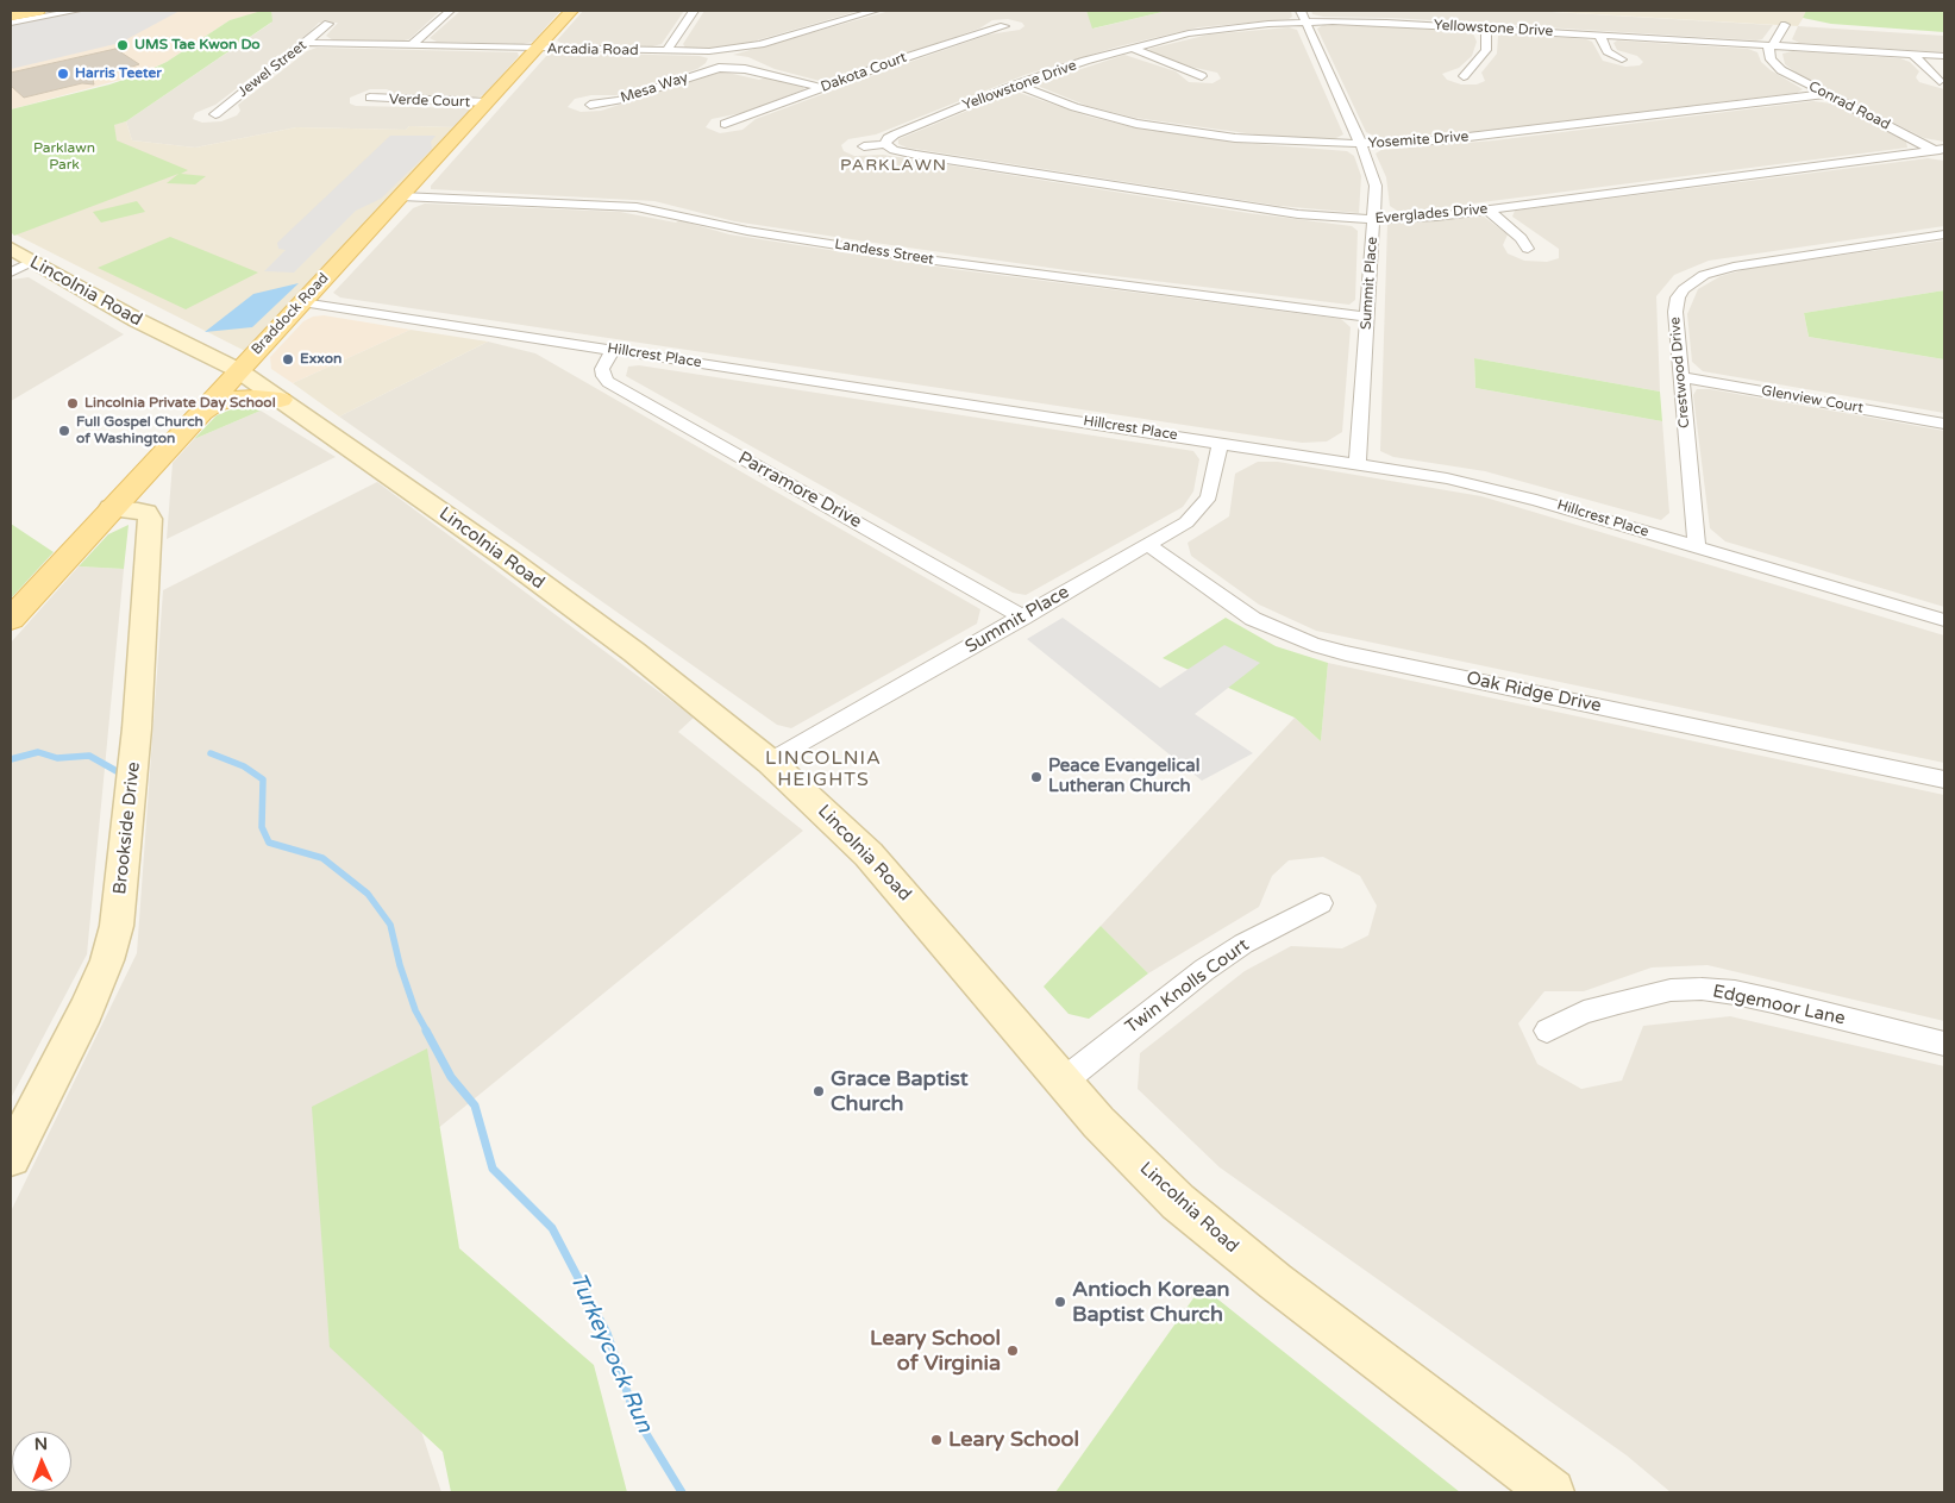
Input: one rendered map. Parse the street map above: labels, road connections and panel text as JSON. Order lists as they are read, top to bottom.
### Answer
{
  "streets": {
    "main road": ["Lincolnia Road", "Braddock Road", "Brookside Drive"],
    "street": [
      "Yellowstone Drive",
      "Arcadia Road",
      "Jewel Street",
      "Dakota Court",
      "Mesa Way",
      "Verde Court",
      "Conrad Road",
      "Yosemite Drive",
      "Everglades Drive",
      "Landess Street",
      "Summit Place",
      "Hillcrest Place",
      "Crestwood Drive",
      "Glenview Court",
      "Parramore Drive",
      "Oak Ridge Drive",
      "Twin Knolls Court",
      "Edgemoor Lane"
    ]
  },
  "crossings": [
    ["Yellowstone Drive", "Conrad Road"],
    ["Yellowstone Drive", "Yosemite Drive"],
    ["Yellowstone Drive", "Everglades Drive"],
    ["Yellowstone Drive", "Summit Place"],
    ["Arcadia Road", "Jewel Street"],
    ["Arcadia Road", "Braddock Road"],
    ["Verde Court", "Braddock Road"],
    ["Conrad Road", "Yosemite Drive"],
    ["Conrad Road", "Everglades Drive"],
    ["Yosemite Drive", "Summit Place"],
    ["Everglades Drive", "Summit Place"],
    ["Landess Street", "Summit Place"],
    ["Landess Street", "Braddock Road"],
    ["Summit Place", "Lincolnia Road"],
    ["Summit Place", "Hillcrest Place"],
    ["Summit Place", "Parramore Drive"],
    ["Summit Place", "Oak Ridge Drive"],
    ["Lincolnia Road", "Braddock Road"],
    ["Lincolnia Road", "Twin Knolls Court"],
    ["Braddock Road", "Hillcrest Place"],
    ["Braddock Road", "Brookside Drive"],
    ["Hillcrest Place", "Crestwood Drive"],
    ["Hillcrest Place", "Parramore Drive"],
    ["Crestwood Drive", "Glenview Court"]
  ],
  "districts": ["PARKLAWN", "LINCOLNIA HEIGHTS"],
  "water": ["Turkeycock Run"],
  "parks": ["Parklawn Park"],
  "places": [
    "UMS Tae Kwon Do",
    "Harris Teeter",
    "Exxon",
    "Lincolnia Private Day School",
    "Full Gospel Church of Washington",
    "Peace Evangelical Lutheran Church",
    "Grace Baptist Church",
    "Antioch Korean Baptist Church",
    "Leary School of Virginia",
    "Leary School"
  ],
  "north": "top"
}
